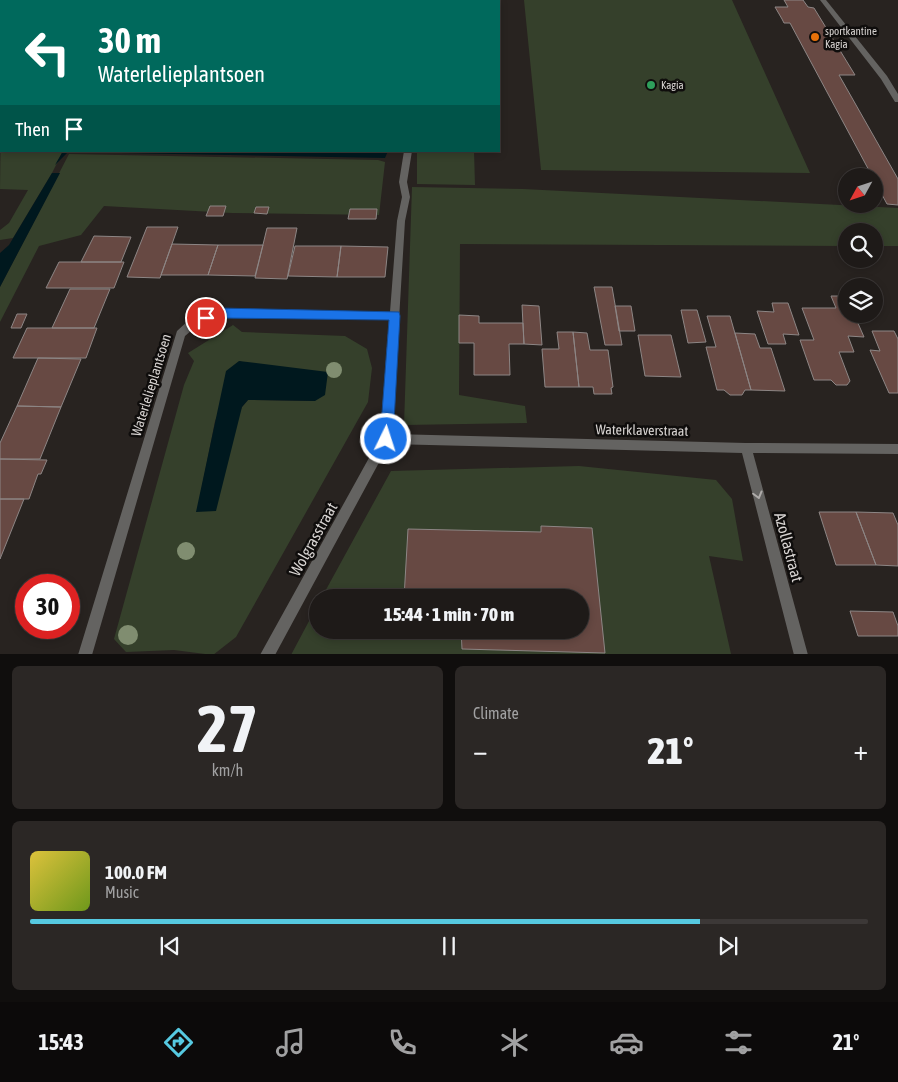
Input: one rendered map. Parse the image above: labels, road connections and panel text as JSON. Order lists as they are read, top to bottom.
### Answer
{
  "streets": {
    "street": [
      "Waterlelieplantsoen",
      "Waterklaverstraat",
      "Wolgrasstraat",
      "Azollastraat"
    ]
  },
  "crossings": [
    ["Waterklaverstraat", "Wolgrasstraat"],
    ["Waterklaverstraat", "Azollastraat"]
  ],
  "one_way": ["Azollastraat"],
  "places": ["sportkantine Kagia", "Kagia"],
  "north": "bottom left",
  "page": {
    "turn": ["30 m", "Waterlelieplantsoen"],
    "then": "Then",
    "limit": "30",
    "trip": "15:44 · 1 min · 70 m",
    "tile": [
      ["27", "km/h"],
      "Climate"
    ],
    "heat": ["−", "21°", "+"],
    "song": ["100.0 FM", "Music"],
    "tabs": ["15:43", "21°"]
  }
}
